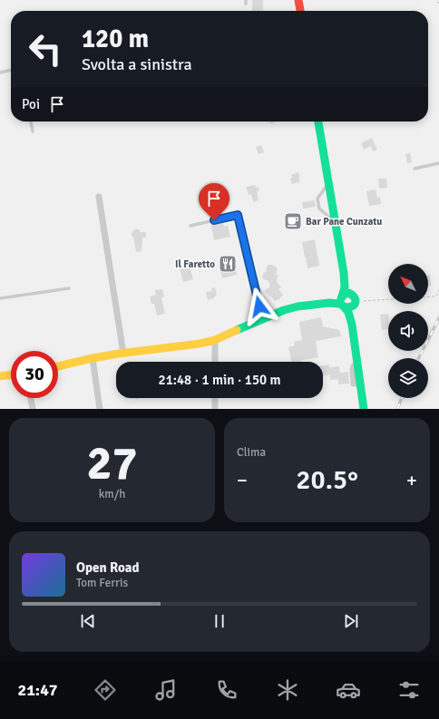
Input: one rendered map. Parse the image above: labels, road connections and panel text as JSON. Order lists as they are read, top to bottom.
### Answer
{
  "places": {
    "cafe": ["Bar Pane Cunzatu"],
    "restaurant": ["Il Faretto"]
  },
  "north": "top left",
  "page": {
    "turn": ["120 m", "Svolta a sinistra"],
    "then": "Poi",
    "limit": "30",
    "trip": "21:48 · 1 min · 150 m",
    "tile": [
      ["27", "km/h"],
      "Clima"
    ],
    "heat": ["−", "20.5°", "+"],
    "song": ["Open Road", "Tom Ferris"],
    "tabs": "21:47"
  }
}
